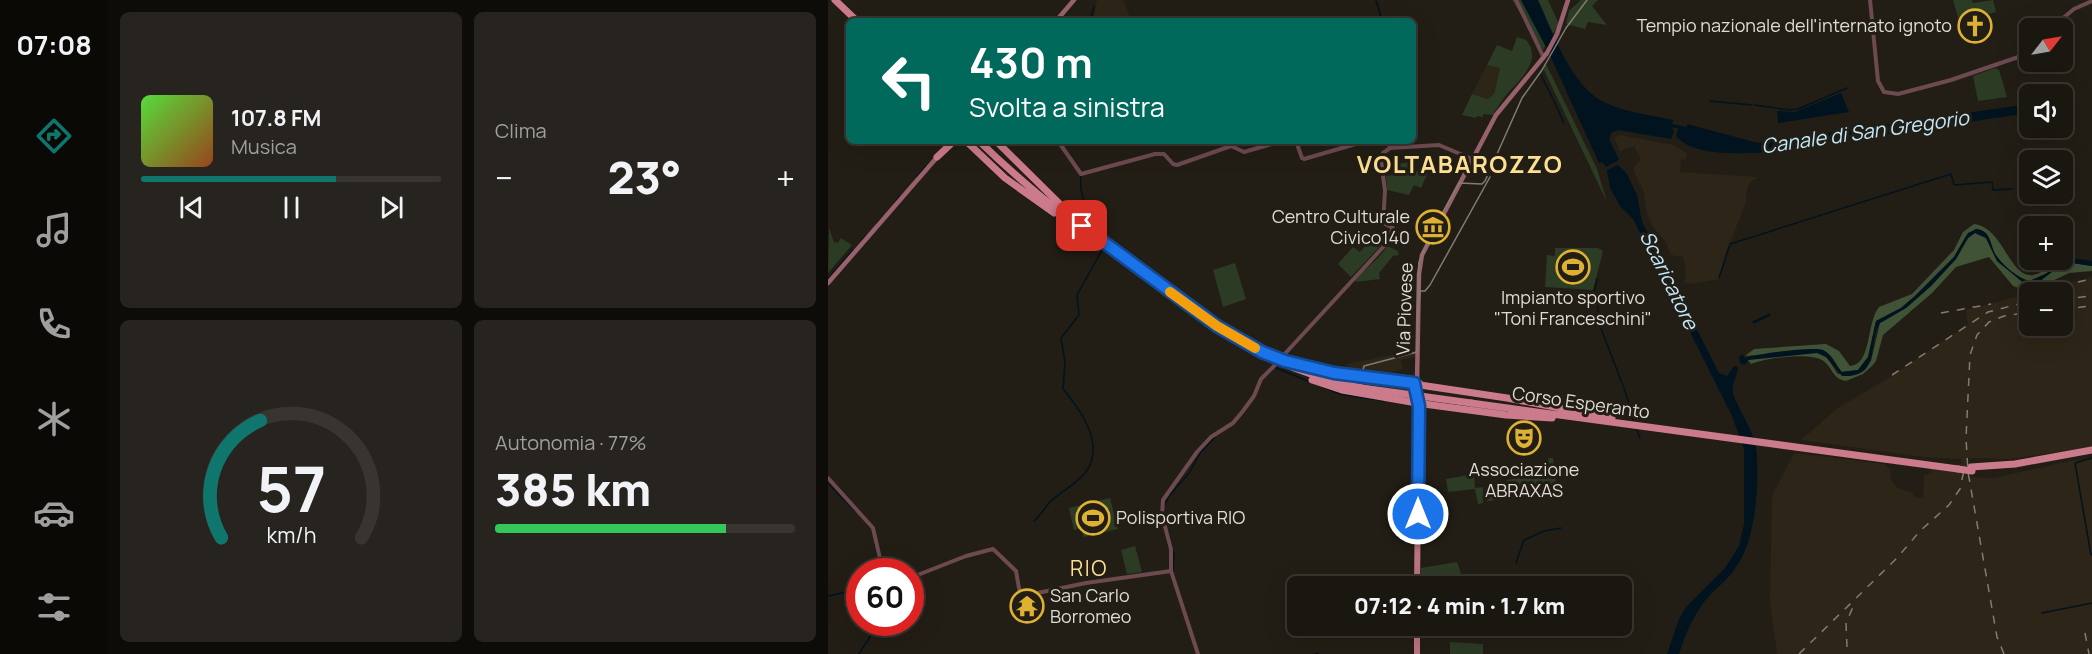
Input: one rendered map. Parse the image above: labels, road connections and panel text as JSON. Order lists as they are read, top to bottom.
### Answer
{
  "streets": {
    "highway": ["Corso Esperanto"],
    "main road": ["Via Piovese"]
  },
  "crossings": [
    ["Via Piovese", "Corso Esperanto"]
  ],
  "districts": ["VOLTABAROZZO", "RIO"],
  "water": ["Canale di San Gregorio", "Scaricatore"],
  "places": {
    "church": ["Tempio nazionale dell'internato ignoto"],
    "museum": ["Centro Culturale Civico140"],
    "sports": ["Impianto sportivo \"Toni Franceschini\"", "Polisportiva RIO"],
    "theatre": ["Associazione ABRAXAS"],
    "temple": ["San Carlo Borromeo"]
  },
  "north": "top right",
  "page": {
    "tabs": "07:08",
    "tile": [
      "Clima",
      ["Autonomia · 77%", "385 km"]
    ],
    "map_buttons": ["+", "−"],
    "turn": ["430 m", "Svolta a sinistra"],
    "song": ["107.8 FM", "Musica"],
    "heat": ["−", "23°", "+"],
    "limit": "60",
    "trip": "07:12 · 4 min · 1.7 km",
    "gauge": ["57", "km/h"]
  }
}
